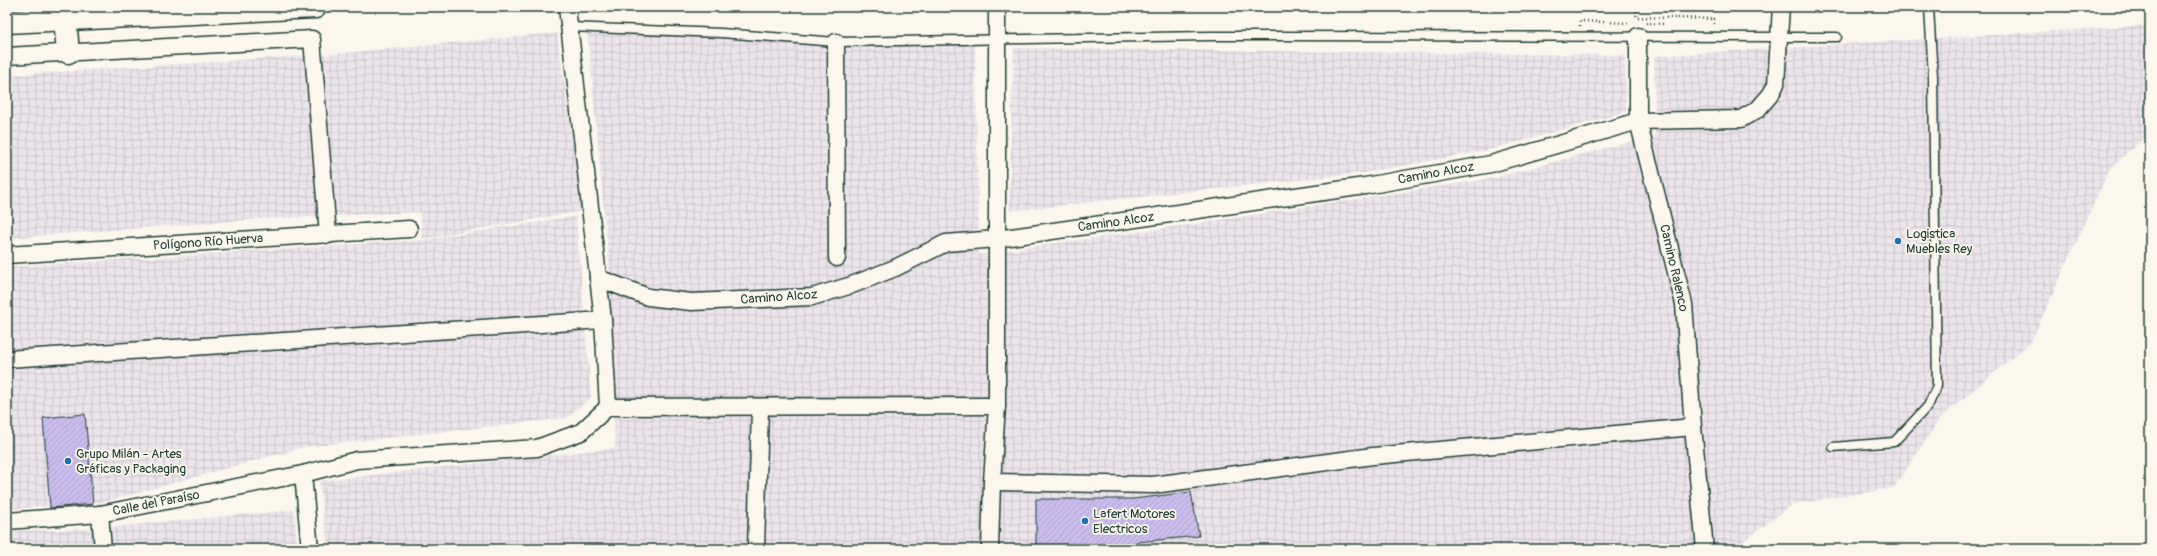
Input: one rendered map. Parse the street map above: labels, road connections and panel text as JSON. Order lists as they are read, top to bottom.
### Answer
{
  "streets": {
    "street": [
      "Camino Alcoz",
      "Polígono Río Huerva",
      "Camino Ralenco",
      "Calle del Paraíso"
    ]
  },
  "crossings": [
    ["Camino Alcoz", "Camino Ralenco"]
  ],
  "places": ["Logistica Muebles Rey", "Grupo Milán - Artes Gráficas y Packaging", "Lafert Motores Electricos"]
}
